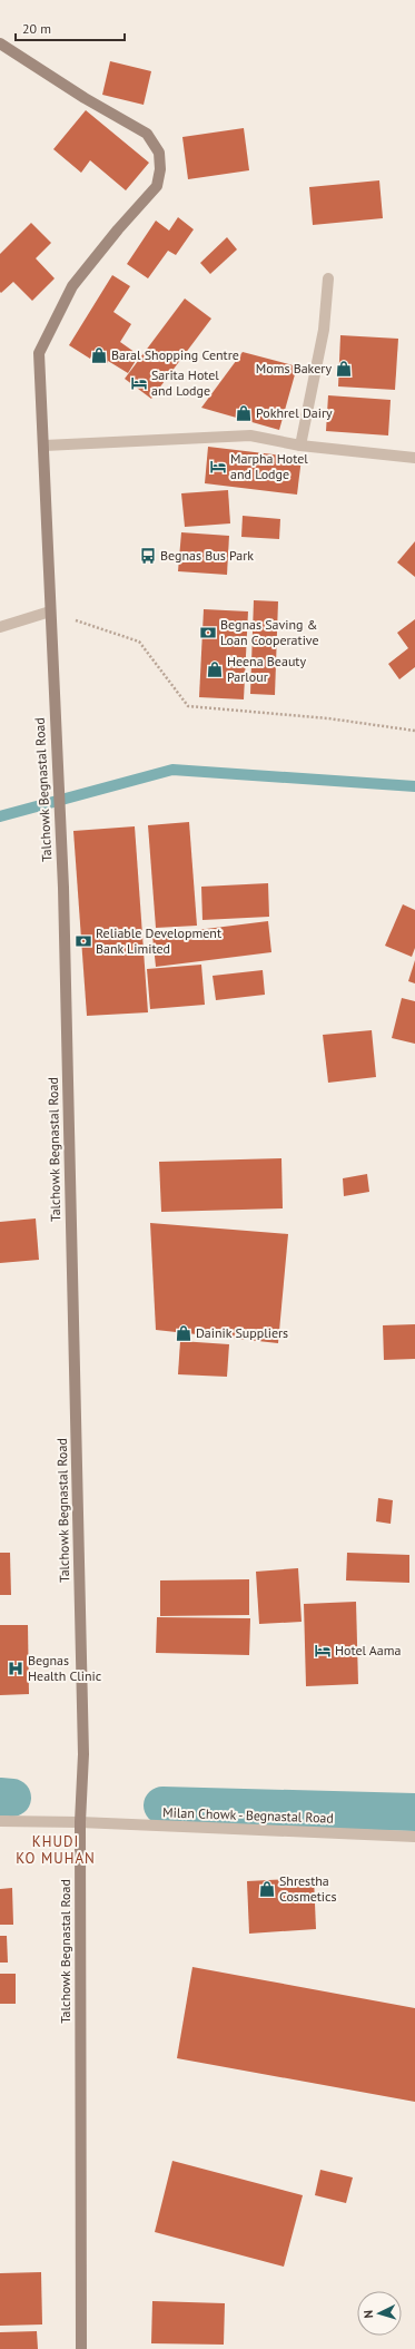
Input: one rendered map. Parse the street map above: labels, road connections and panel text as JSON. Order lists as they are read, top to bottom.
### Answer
{
  "streets": {
    "main road": ["Talchowk Begnastal Road"],
    "street": ["Milan Chowk - Begnastal Road"]
  },
  "crossings": [
    ["Talchowk Begnastal Road", "Milan Chowk - Begnastal Road"]
  ],
  "districts": ["KHUDI KO MUHAN"],
  "places": {
    "shop": [
      "Baral Shopping Centre",
      "Moms Bakery",
      "Pokhrel Dairy",
      "Heena Beauty Parlour",
      "Dainik Suppliers",
      "Shrestha Cosmetics"
    ],
    "hotel": ["Sarita Hotel and Lodge", "Marpha Hotel and Lodge", "Hotel Aama"],
    "bus stop": ["Begnas Bus Park"],
    "bank": ["Begnas Saving & Loan Cooperative", "Reliable Development Bank Limited"],
    "hospital": ["Begnas Health Clinic"]
  },
  "scale_bar": "20 m",
  "north": "left"
}
